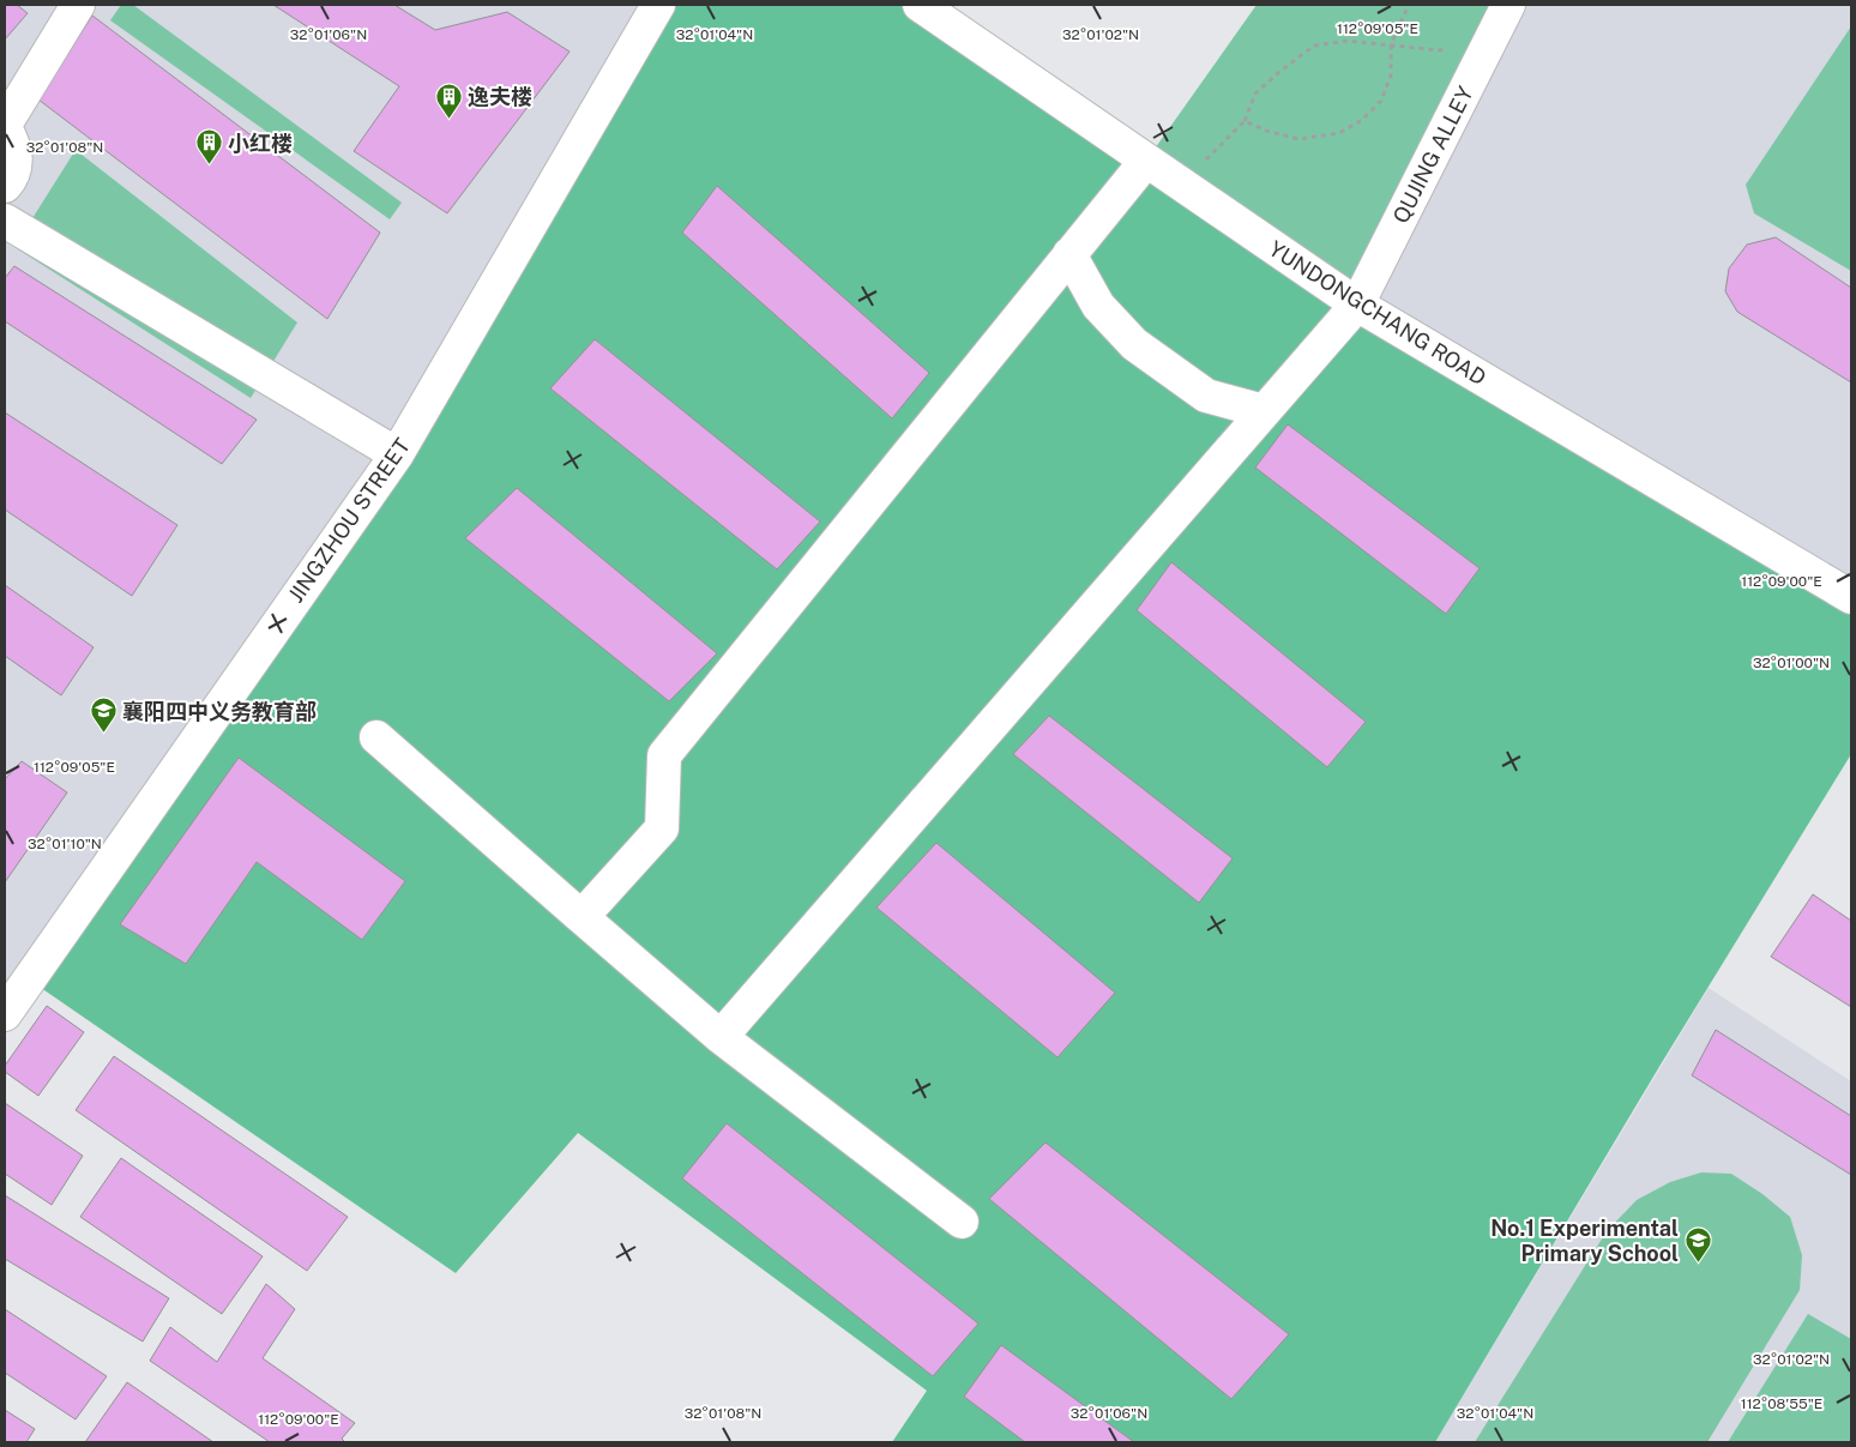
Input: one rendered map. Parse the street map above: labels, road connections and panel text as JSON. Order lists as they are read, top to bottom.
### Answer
{
  "streets": {
    "street": ["QUJING ALLEY", "YUNDONGCHANG ROAD", "JINGZHOU STREET"]
  },
  "crossings": [
    ["QUJING ALLEY", "YUNDONGCHANG ROAD"]
  ],
  "places": {
    "building": ["逸夫楼", "小红楼"],
    "school or university": ["襄阳四中义务教育部", "No.1 Experimental Primary School"]
  },
  "coordinates": [
    "112°09'05\"E",
    "32°01'06\"N",
    "32°01'04\"N",
    "32°01'02\"N",
    "32°01'08\"N",
    "112°09'00\"E",
    "32°01'00\"N",
    "32°01'10\"N",
    "112°08'55\"E"
  ]
}
